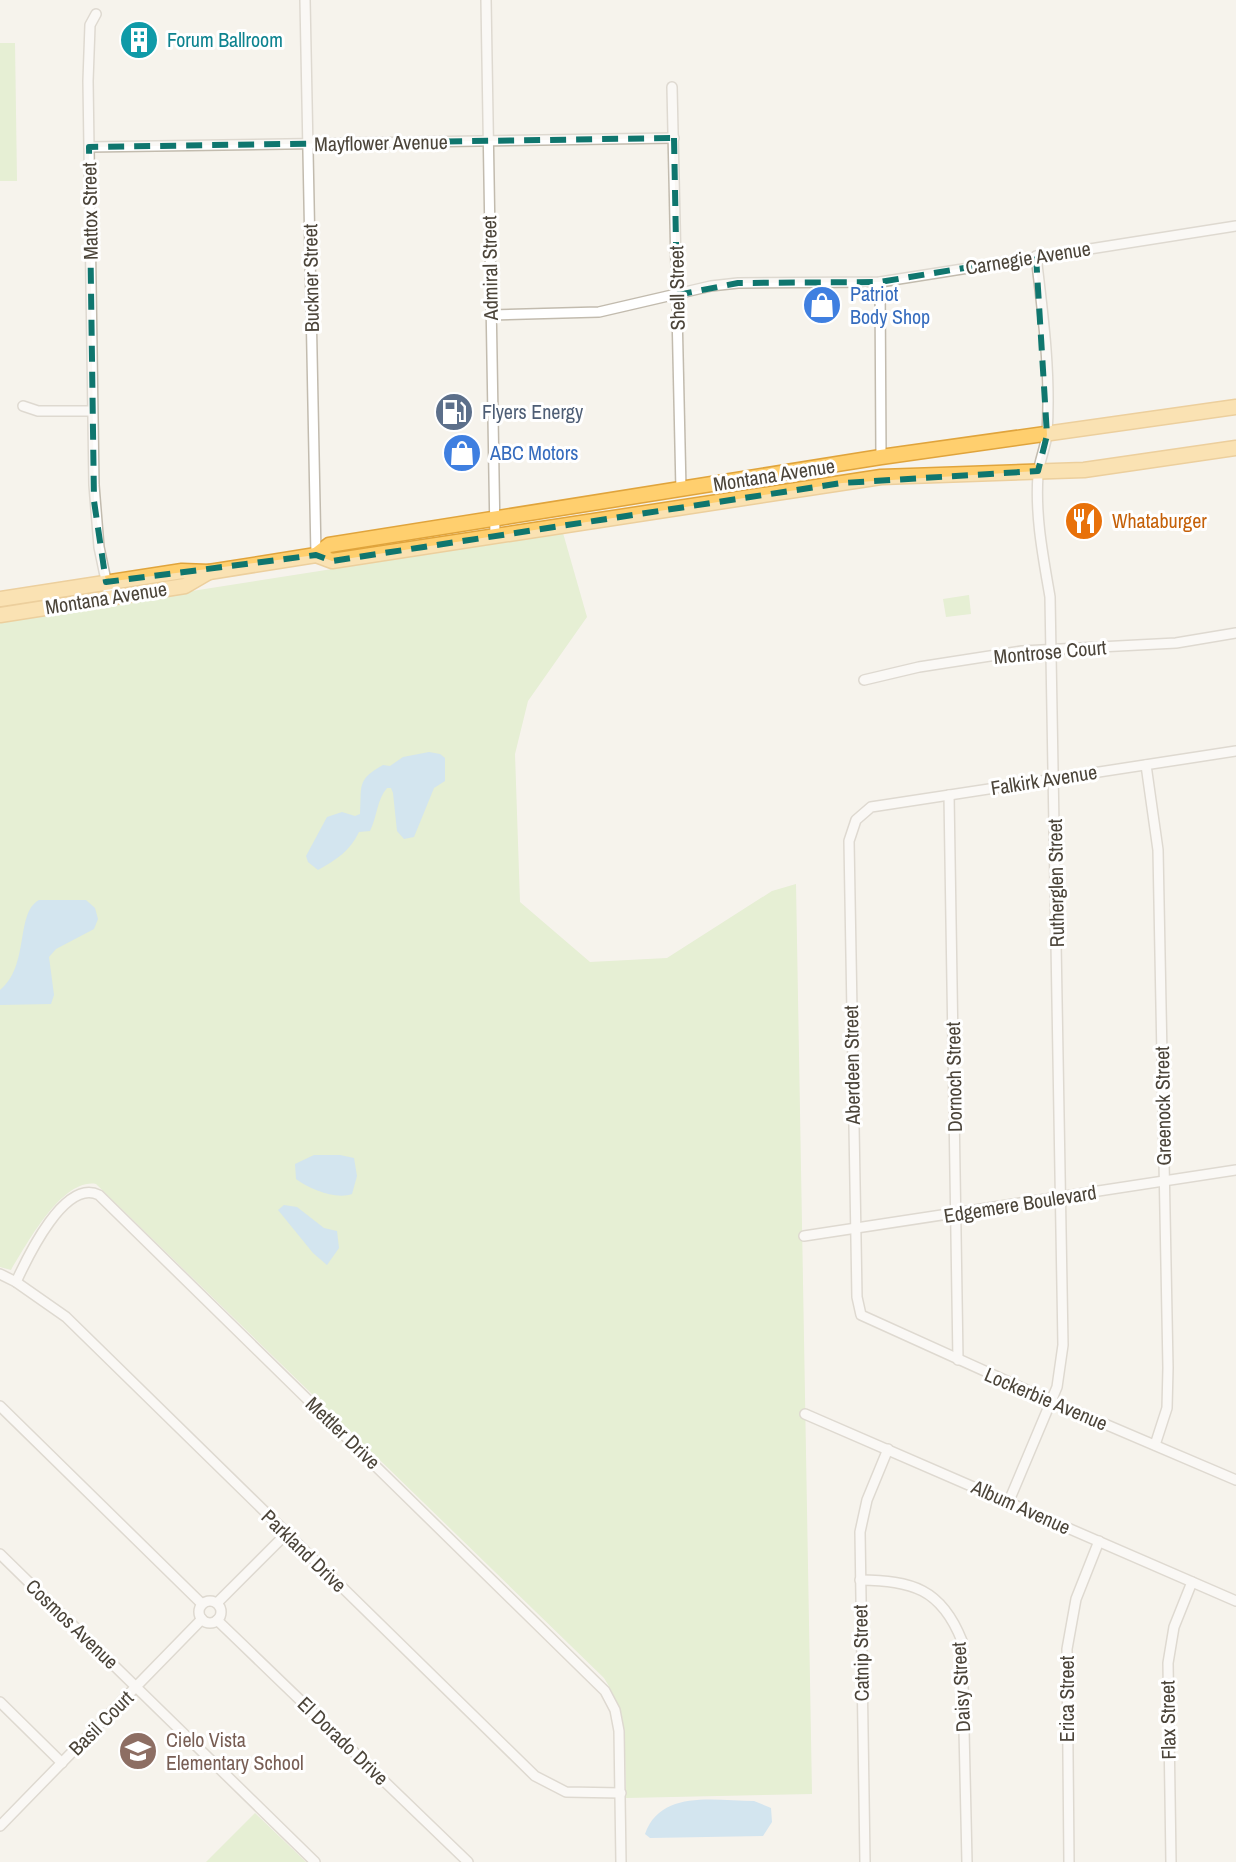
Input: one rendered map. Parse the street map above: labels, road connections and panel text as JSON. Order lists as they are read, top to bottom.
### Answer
{
  "streets": {
    "highway": ["Montana Avenue"],
    "street": [
      "Mayflower Avenue",
      "Mattox Street",
      "Carnegie Avenue",
      "Admiral Street",
      "Buckner Street",
      "Shell Street",
      "Montrose Court",
      "Falkirk Avenue",
      "Rutherglen Street",
      "Aberdeen Street",
      "Dornoch Street",
      "Greenock Street",
      "Edgemere Boulevard",
      "Lockerbie Avenue",
      "Mettler Drive",
      "Album Avenue",
      "Parkland Drive",
      "Cosmos Avenue",
      "Catnip Street",
      "Daisy Street",
      "Erica Street",
      "Flax Street",
      "Basil Court",
      "El Dorado Drive"
    ]
  },
  "crossings": [
    ["Mayflower Avenue", "Mattox Street"],
    ["Mayflower Avenue", "Admiral Street"],
    ["Mayflower Avenue", "Buckner Street"],
    ["Mayflower Avenue", "Shell Street"],
    ["Mattox Street", "Montana Avenue"],
    ["Carnegie Avenue", "Admiral Street"],
    ["Carnegie Avenue", "Shell Street"],
    ["Carnegie Avenue", "Rutherglen Street"],
    ["Admiral Street", "Montana Avenue"],
    ["Buckner Street", "Montana Avenue"],
    ["Shell Street", "Montana Avenue"],
    ["Montana Avenue", "Rutherglen Street"],
    ["Montrose Court", "Rutherglen Street"],
    ["Falkirk Avenue", "Rutherglen Street"],
    ["Falkirk Avenue", "Aberdeen Street"],
    ["Falkirk Avenue", "Dornoch Street"],
    ["Falkirk Avenue", "Greenock Street"],
    ["Rutherglen Street", "Edgemere Boulevard"],
    ["Rutherglen Street", "Lockerbie Avenue"],
    ["Rutherglen Street", "Album Avenue"],
    ["Aberdeen Street", "Edgemere Boulevard"],
    ["Aberdeen Street", "Lockerbie Avenue"],
    ["Dornoch Street", "Edgemere Boulevard"],
    ["Dornoch Street", "Lockerbie Avenue"],
    ["Greenock Street", "Edgemere Boulevard"],
    ["Greenock Street", "Lockerbie Avenue"],
    ["Mettler Drive", "Parkland Drive"],
    ["Album Avenue", "Catnip Street"],
    ["Album Avenue", "Erica Street"],
    ["Album Avenue", "Flax Street"],
    ["Cosmos Avenue", "Basil Court"],
    ["Catnip Street", "Daisy Street"],
    ["Basil Court", "El Dorado Drive"]
  ],
  "places": {
    "building": ["Forum Ballroom"],
    "shop": ["Patriot Body Shop", "ABC Motors"],
    "fuel station": ["Flyers Energy"],
    "restaurant": ["Whataburger"],
    "school or university": ["Cielo Vista Elementary School"]
  }
}
